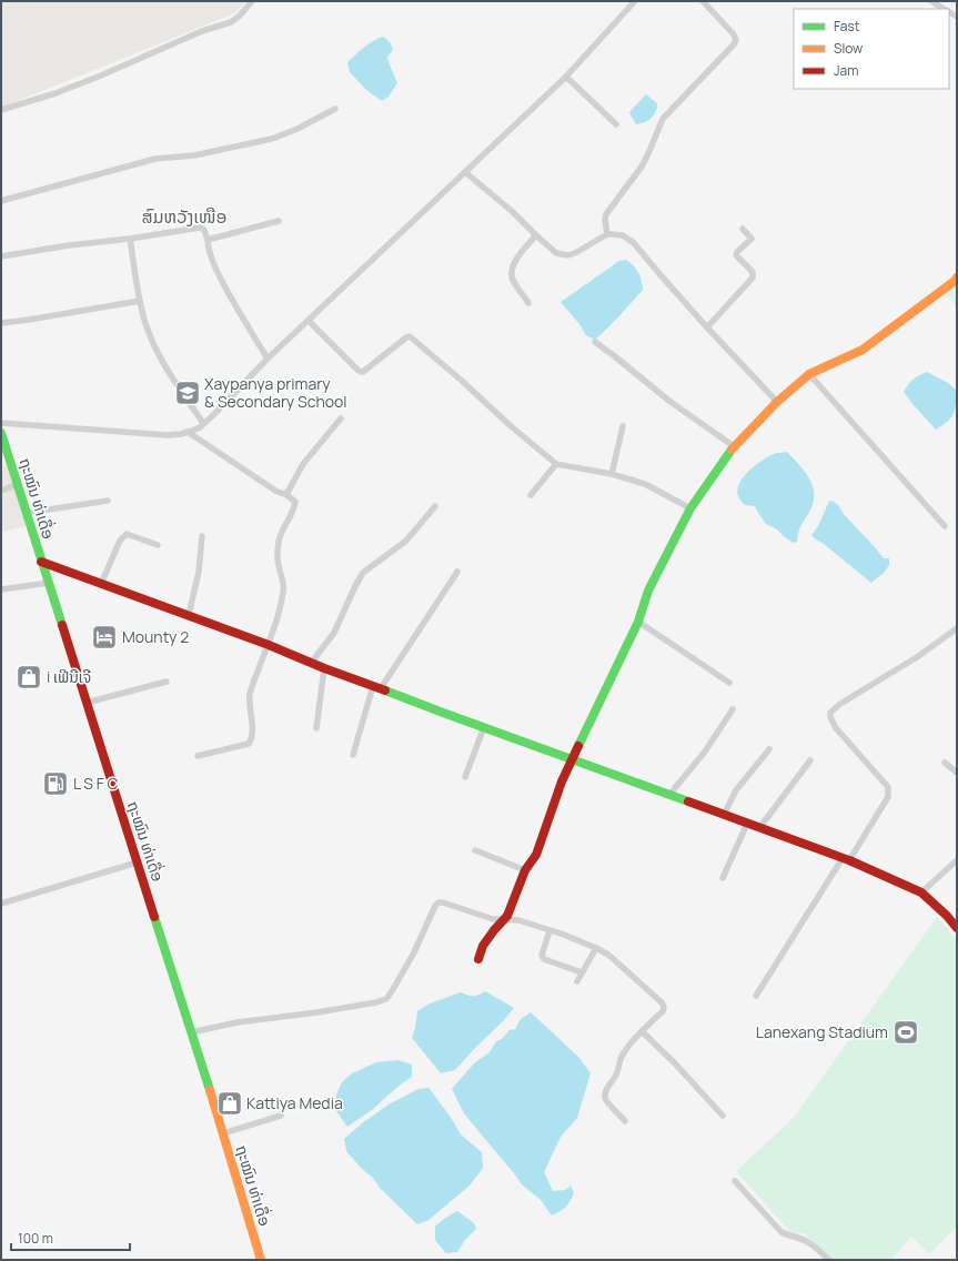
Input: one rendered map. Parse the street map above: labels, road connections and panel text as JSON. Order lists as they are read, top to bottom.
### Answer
{
  "streets": {
    "street": ["ຖະໝົນ ທ່າເດື່ອ"]
  },
  "districts": ["ສົມຫວັງເໜືອ"],
  "places": {
    "school or university": ["Xaypanya primary & Secondary School"],
    "hotel": ["Mounty 2"],
    "shop": ["i ເຟີນີເຈີ", "Kattiya Media"],
    "fuel station": ["L S F C"],
    "sports": ["Lanexang Stadium"]
  },
  "legend": ["Fast", "Slow", "Jam"],
  "scale_bar": "100 m"
}
